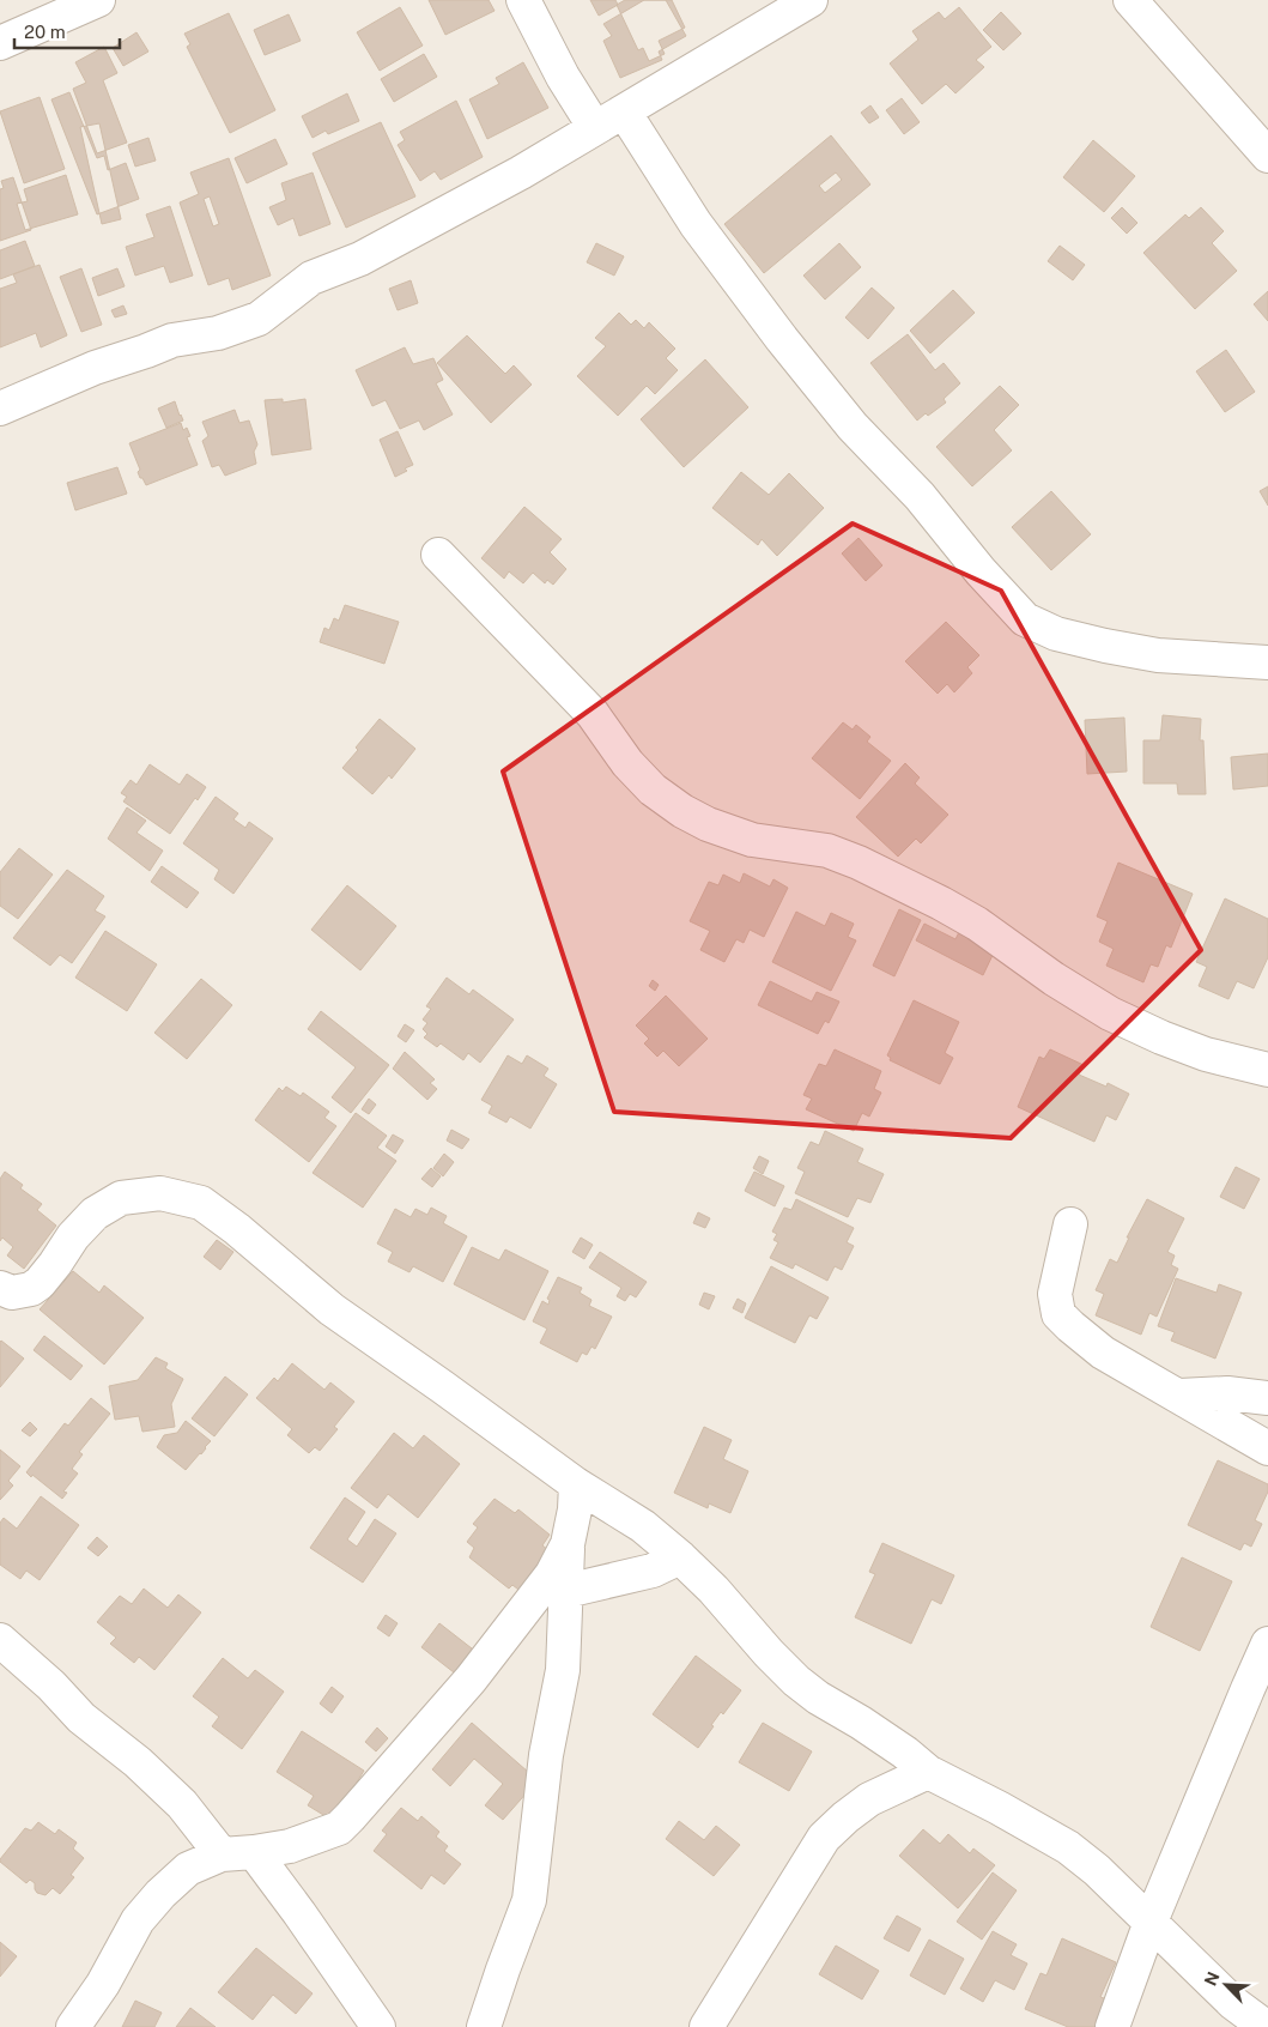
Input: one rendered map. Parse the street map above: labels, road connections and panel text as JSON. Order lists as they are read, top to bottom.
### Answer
{
  "scale_bar": "20 m",
  "north": "top left"
}
